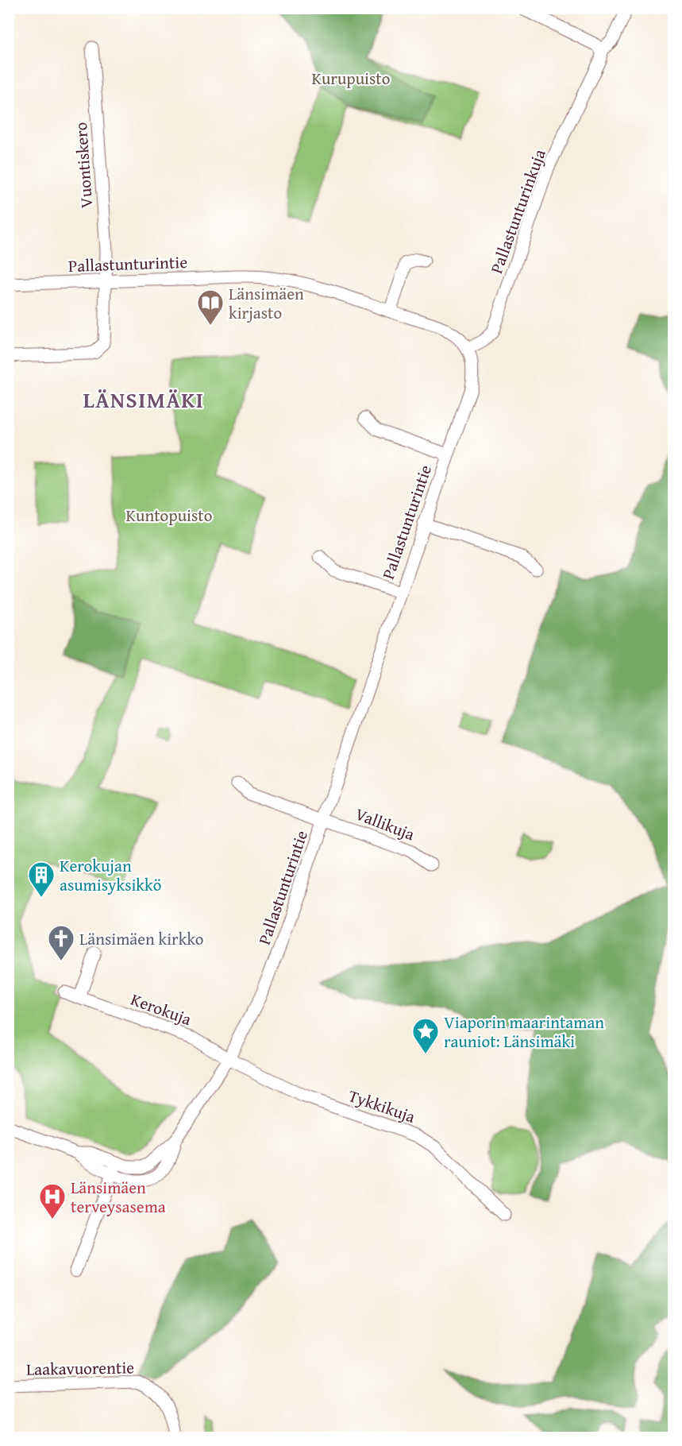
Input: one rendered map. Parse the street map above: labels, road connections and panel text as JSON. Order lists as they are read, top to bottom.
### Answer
{
  "streets": {
    "street": [
      "Vuontiskero",
      "Pallastunturinkuja",
      "Pallastunturintie",
      "Vallikuja",
      "Kerokuja",
      "Tykkikuja",
      "Laakavuorentie"
    ]
  },
  "crossings": [
    ["Vuontiskero", "Pallastunturintie"],
    ["Pallastunturinkuja", "Pallastunturintie"],
    ["Pallastunturintie", "Vallikuja"],
    ["Pallastunturintie", "Kerokuja"],
    ["Pallastunturintie", "Tykkikuja"],
    ["Kerokuja", "Tykkikuja"]
  ],
  "districts": ["LÄNSIMÄKI"],
  "parks": ["Kurupuisto", "Kuntopuisto"],
  "places": {
    "library": ["Länsimäen kirjasto"],
    "building": ["Kerokujan asumisyksikkö"],
    "church": ["Länsimäen kirkko"],
    "place": ["Viaporin maarintaman rauniot: Länsimäki"],
    "hospital": ["Länsimäen terveysasema"]
  }
}
